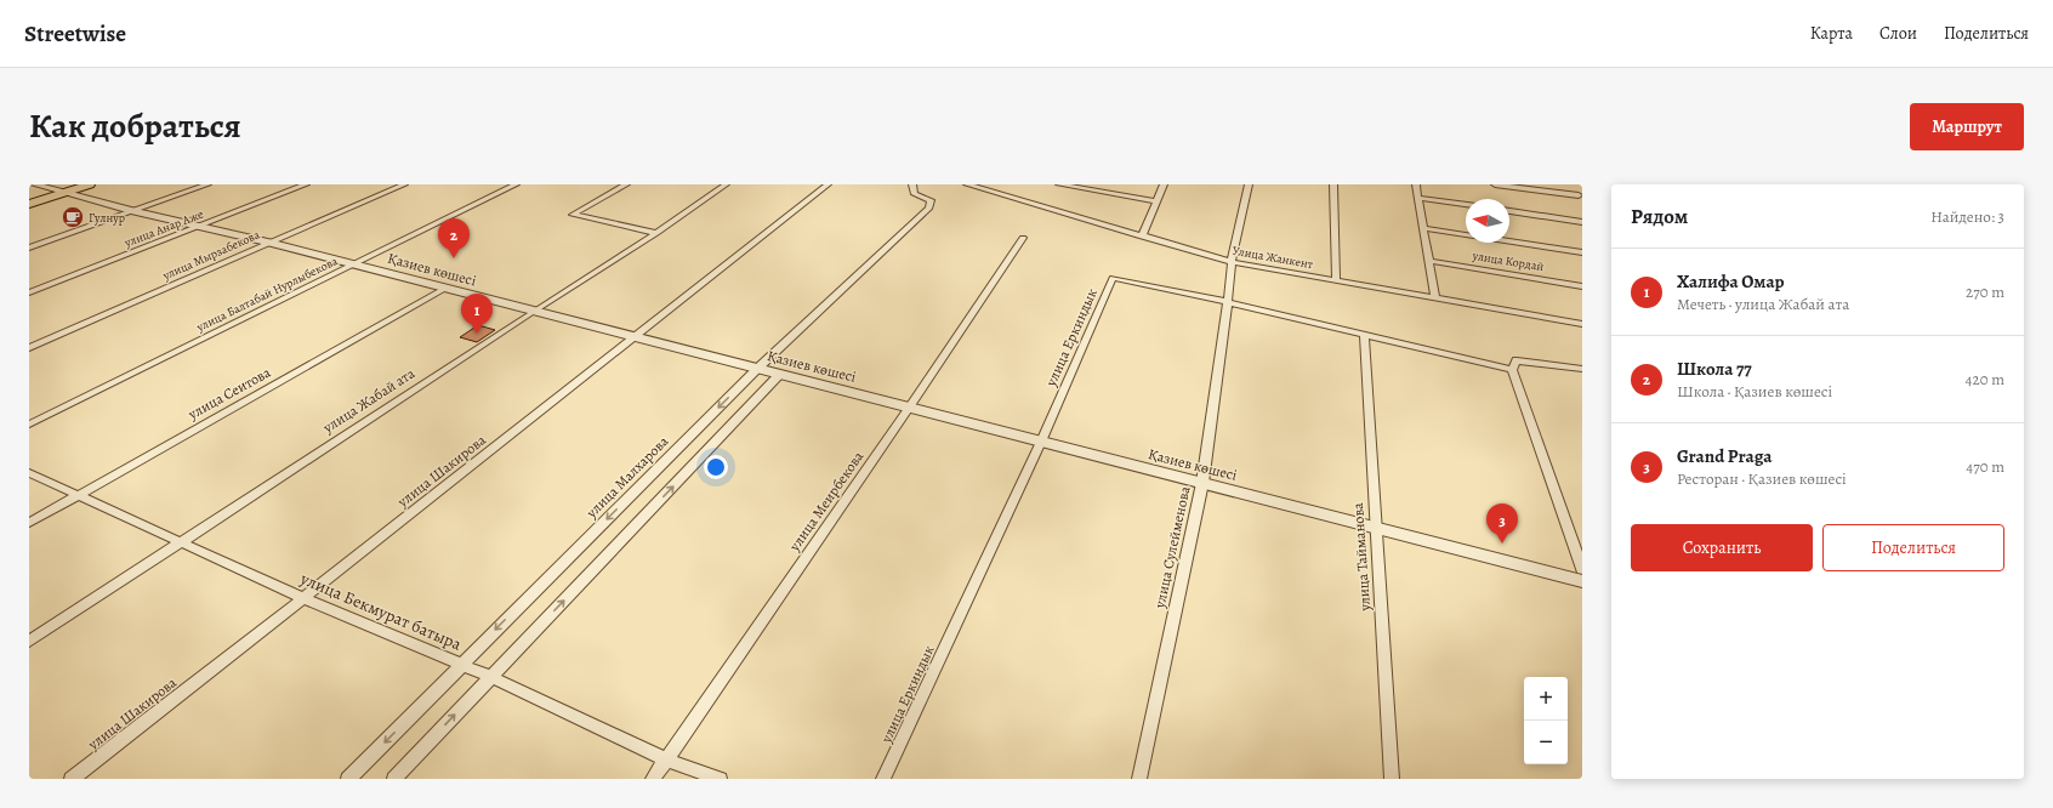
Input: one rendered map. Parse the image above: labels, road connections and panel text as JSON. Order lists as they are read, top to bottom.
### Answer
{
  "streets": {
    "street": [
      "улица Анар Аже",
      "улица Мырзабекова",
      "Улица Жанкент",
      "улица Кордай",
      "Қазиев көшесі",
      "улица Балтабай Нурлыбекова",
      "улица Еркиндык",
      "улица Сеитова",
      "улица Жабай ата",
      "улица Шакирова",
      "улица Малхарова",
      "улица Меирбекова",
      "улица Сулейменова",
      "улица Тайманова",
      "улица Бекмурат батыра"
    ]
  },
  "crossings": [
    ["улица Анар Аже", "Қазиев көшесі"],
    ["улица Мырзабекова", "Қазиев көшесі"],
    ["Улица Жанкент", "улица Сулейменова"],
    ["Қазиев көшесі", "улица Балтабай Нурлыбекова"],
    ["Қазиев көшесі", "улица Еркиндык"],
    ["Қазиев көшесі", "улица Сеитова"],
    ["Қазиев көшесі", "улица Жабай ата"],
    ["Қазиев көшесі", "улица Шакирова"],
    ["Қазиев көшесі", "улица Малхарова"],
    ["Қазиев көшесі", "улица Меирбекова"],
    ["Қазиев көшесі", "улица Сулейменова"],
    ["Қазиев көшесі", "улица Тайманова"],
    ["улица Еркиндык", "улица Сулейменова"],
    ["улица Еркиндык", "улица Тайманова"],
    ["улица Сеитова", "улица Бекмурат батыра"],
    ["улица Жабай ата", "улица Бекмурат батыра"],
    ["улица Шакирова", "улица Бекмурат батыра"],
    ["улица Малхарова", "улица Бекмурат батыра"],
    ["улица Меирбекова", "улица Бекмурат батыра"]
  ],
  "places": {
    "cafe": ["Гулнур"]
  },
  "north": "left",
  "page": {
    "header": "Streetwise",
    "nav": ["Карта", "Слои", "Поделиться"],
    "title": "Как добраться",
    "buttons": [
      "Маршрут",
      ["Сохранить", "Поделиться"]
    ],
    "heading": ["Рядом", "Найдено: 3"],
    "pins": ["2", "1", "3"],
    "list": [
      {
        "mark": "1",
        "name": "Халифа Омар",
        "note": "Мечеть · улица Жабай ата",
        "value": "270 m"
      },
      {
        "mark": "2",
        "name": "Школа 77",
        "note": "Школа · Қазиев көшесі",
        "value": "420 m"
      },
      {
        "mark": "3",
        "name": "Grand Praga",
        "note": "Ресторан · Қазиев көшесі",
        "value": "470 m"
      }
    ],
    "map_buttons": ["+", "−"]
  }
}
